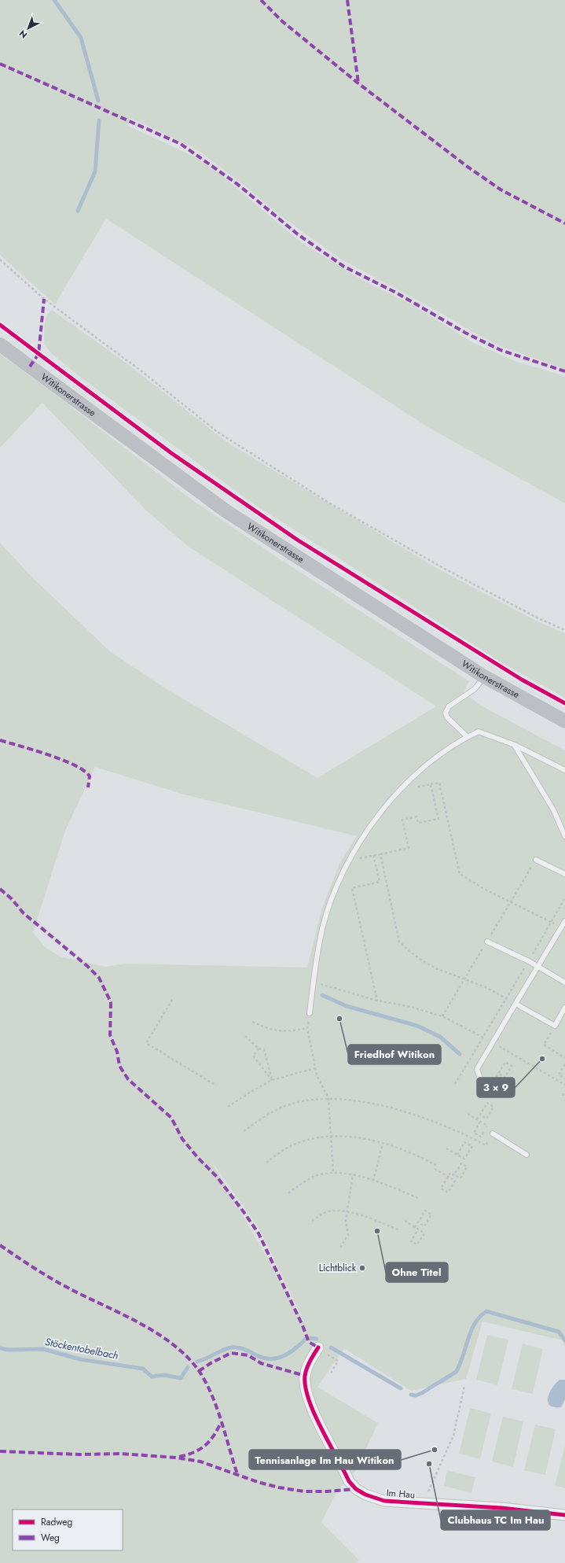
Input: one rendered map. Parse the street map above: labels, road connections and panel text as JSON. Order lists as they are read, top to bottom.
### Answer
{
  "streets": {
    "main road": ["Witikonerstrasse"],
    "street": ["Im Hau"]
  },
  "water": ["Stöckentobelbach"],
  "places": [
    "Friedhof Witikon",
    "3 × 9",
    "Ohne Titel",
    "Lichtblick",
    "Tennisanlage Im Hau Witikon",
    "Clubhaus TC Im Hau"
  ],
  "legend": ["Radweg", "Weg"],
  "north": "bottom left"
}
